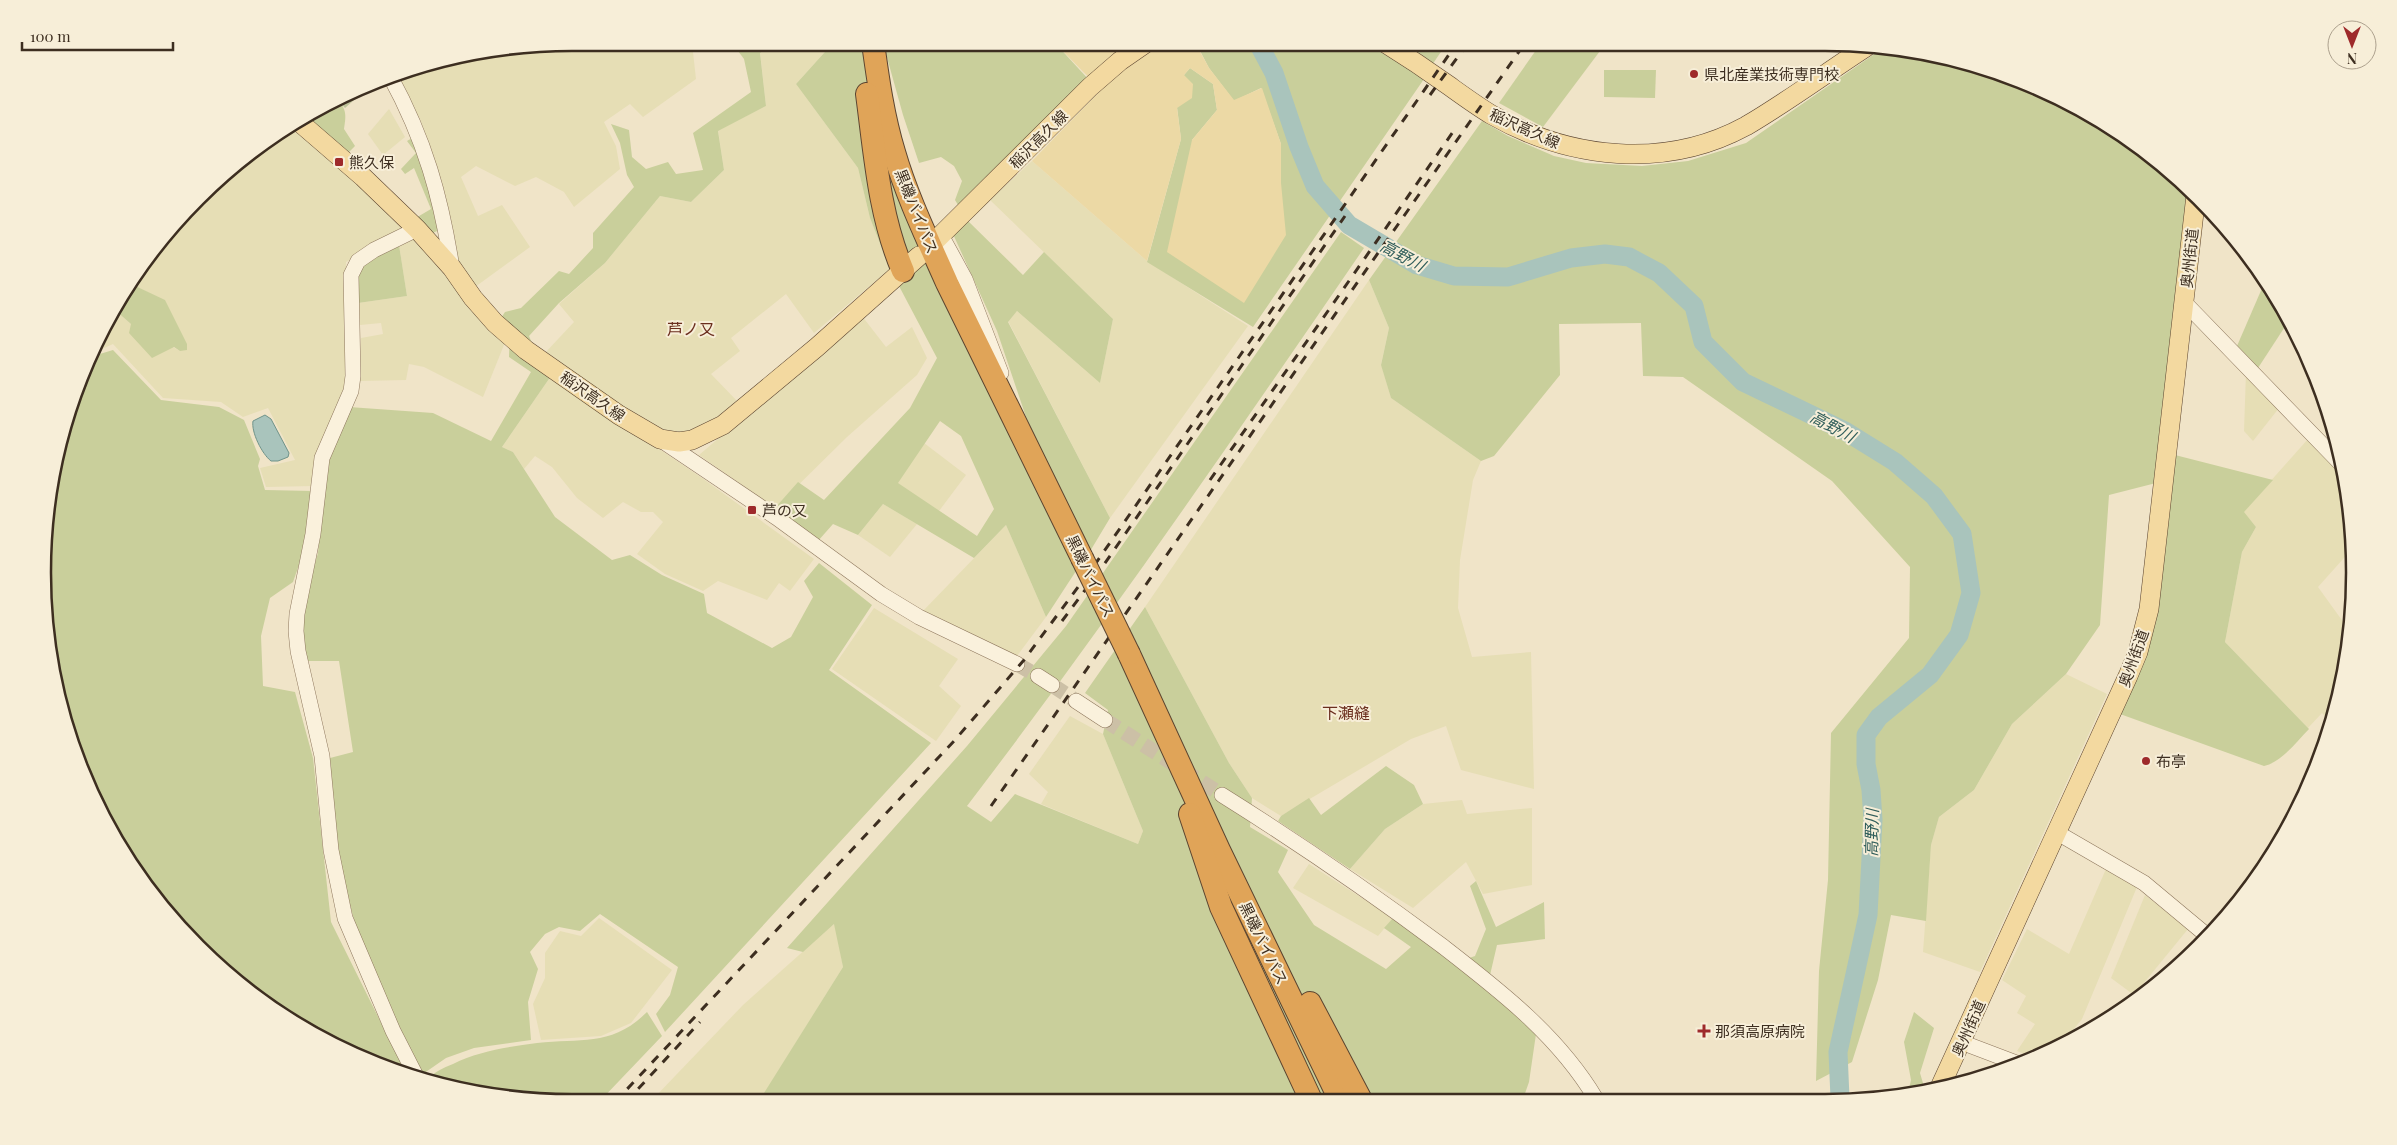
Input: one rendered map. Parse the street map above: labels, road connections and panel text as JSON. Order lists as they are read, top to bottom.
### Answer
{
  "streets": {
    "highway": ["黒磯バイパス"],
    "main road": ["稲沢高久線", "奥州街道"]
  },
  "districts": ["芦ノ又", "下瀬縫"],
  "water": ["高野川"],
  "places": {
    "other": ["県北産業技術専門校", "布亭"],
    "transit": ["熊久保", "芦の又"],
    "health": ["那須高原病院"]
  },
  "scale_bar": "100 m",
  "north": "bottom"
}
